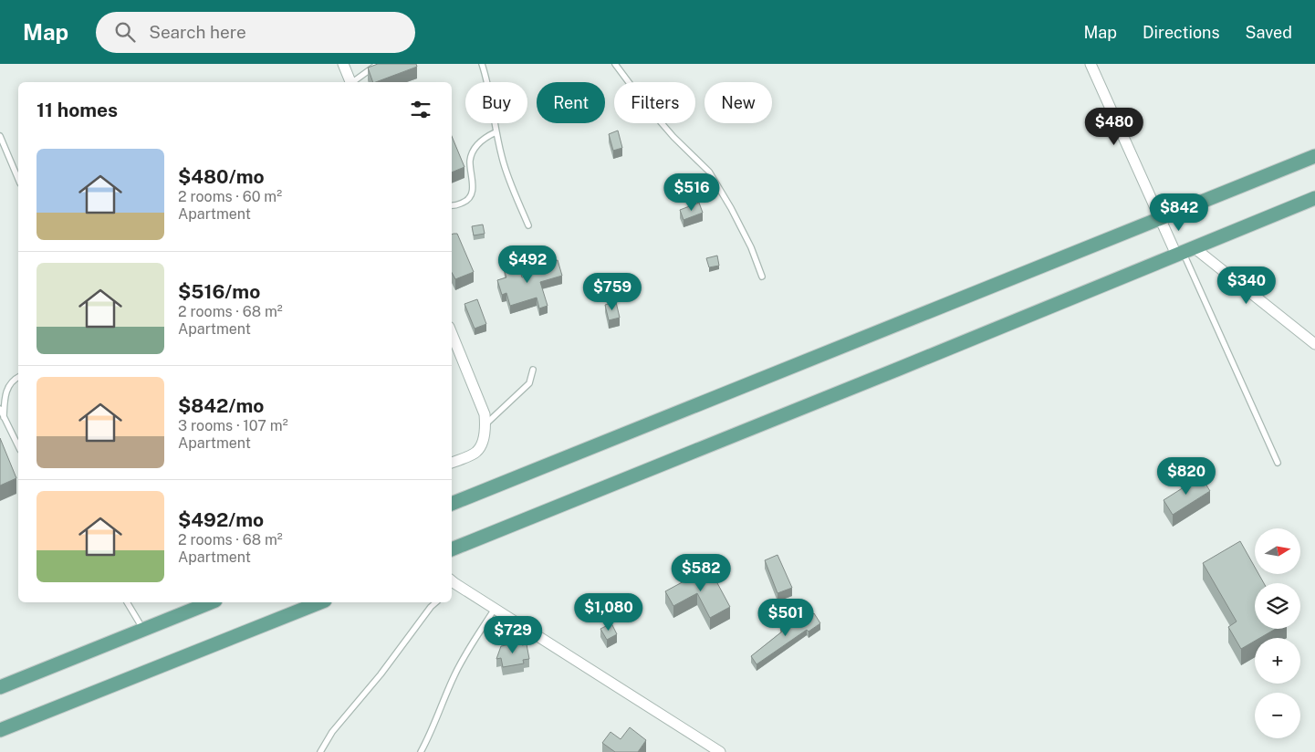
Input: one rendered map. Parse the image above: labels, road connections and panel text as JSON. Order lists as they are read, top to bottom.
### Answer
{
  "north": "right",
  "page": {
    "header": "Map",
    "search": "Search here",
    "nav": ["Map", "Directions", "Saved"],
    "chip": [
      "Buy",
      "Rent",
      "Filters",
      "New"
    ],
    "heading": "11 homes",
    "price": [
      "$480",
      "$516",
      "$842",
      "$492",
      "$340",
      "$759",
      "$820",
      "$582",
      "$1,080",
      "$501",
      "$729"
    ],
    "list": [
      {
        "name": "$480/mo",
        "note": "2 rooms · 60 m² · Apartment"
      },
      {
        "name": "$516/mo",
        "note": "2 rooms · 68 m² · Apartment"
      },
      {
        "name": "$842/mo",
        "note": "3 rooms · 107 m² · Apartment"
      },
      {
        "name": "$492/mo",
        "note": "2 rooms · 68 m² · Apartment"
      }
    ],
    "map_buttons": ["+", "−"]
  }
}
